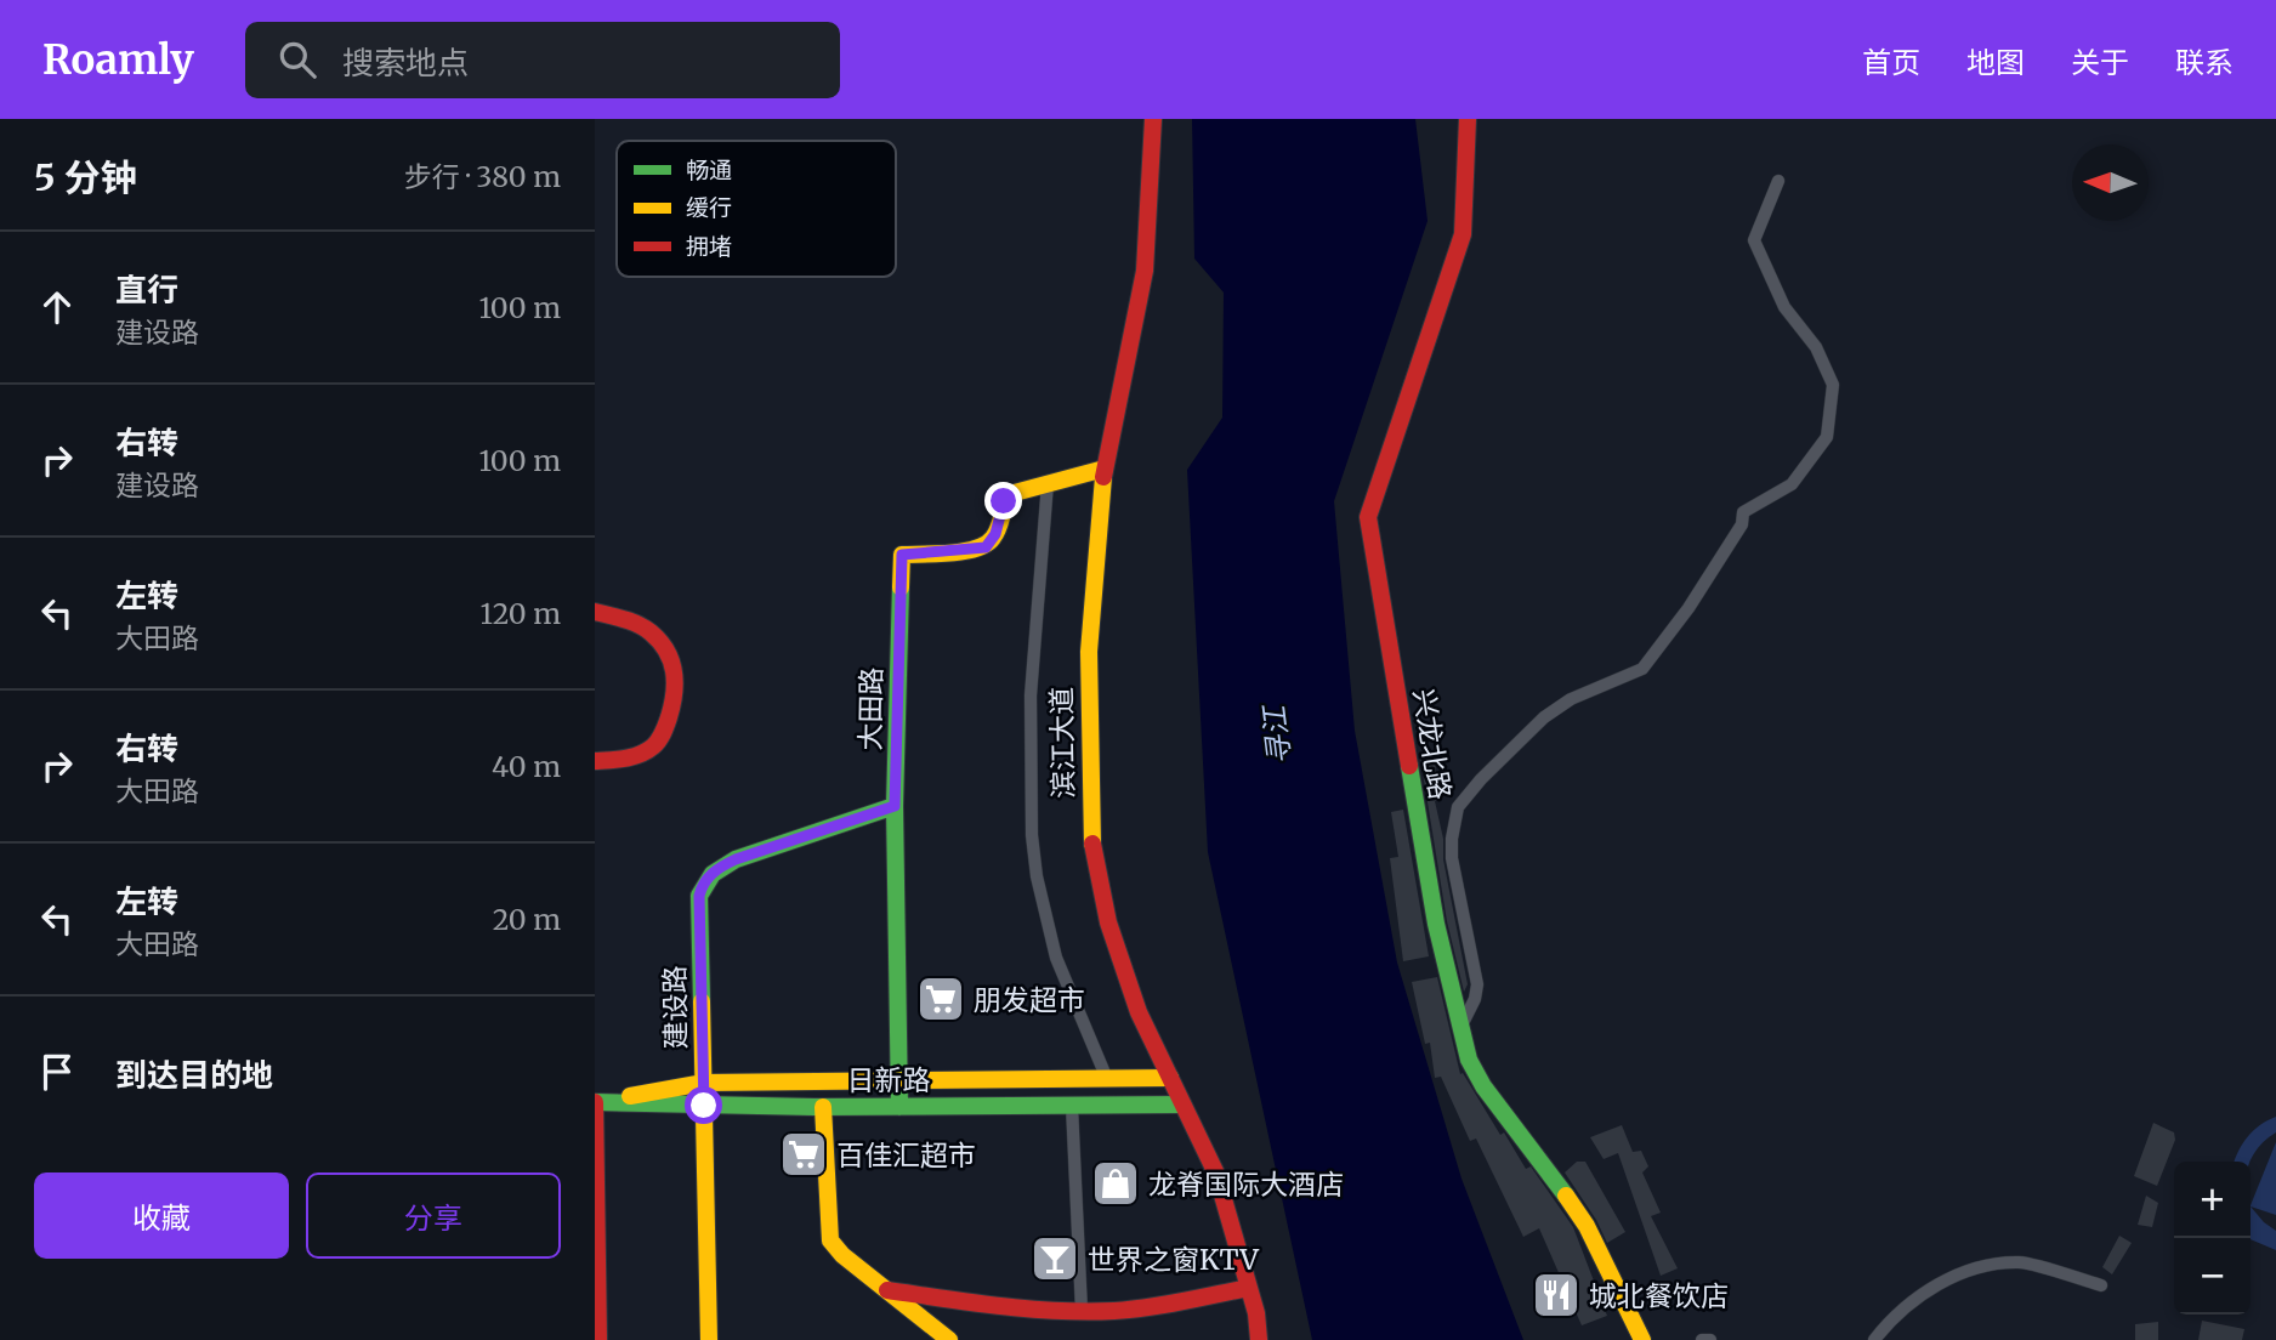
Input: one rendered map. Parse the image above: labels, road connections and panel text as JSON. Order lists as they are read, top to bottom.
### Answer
{
  "streets": {
    "main road": [
      "大田路",
      "滨江大道",
      "兴龙北路",
      "建设路",
      "日新路"
    ]
  },
  "crossings": [
    ["大田路", "滨江大道"],
    ["大田路", "建设路"],
    ["大田路", "日新路"],
    ["滨江大道", "日新路"],
    ["建设路", "日新路"]
  ],
  "water": ["寻江"],
  "places": {
    "supermarket": ["朋发超市", "百佳汇超市"],
    "shop": ["龙脊国际大酒店"],
    "bar": ["世界之窗KTV"],
    "restaurant": ["城北餐饮店"]
  },
  "legend": ["畅通", "缓行", "拥堵"],
  "north": "left",
  "page": {
    "header": "Roamly",
    "search": "搜索地点",
    "nav": [
      "首页",
      "地图",
      "关于",
      "联系"
    ],
    "heading": ["5 分钟", "步行 · 380 m"],
    "list": [
      ["直行", "建设路", "100 m"],
      ["右转", "建设路", "100 m"],
      ["左转", "大田路", "120 m"],
      ["右转", "大田路", "40 m"],
      ["左转", "大田路", "20 m"],
      "到达目的地"
    ],
    "buttons": ["收藏", "分享"],
    "map_buttons": ["+", "−"]
  }
}
